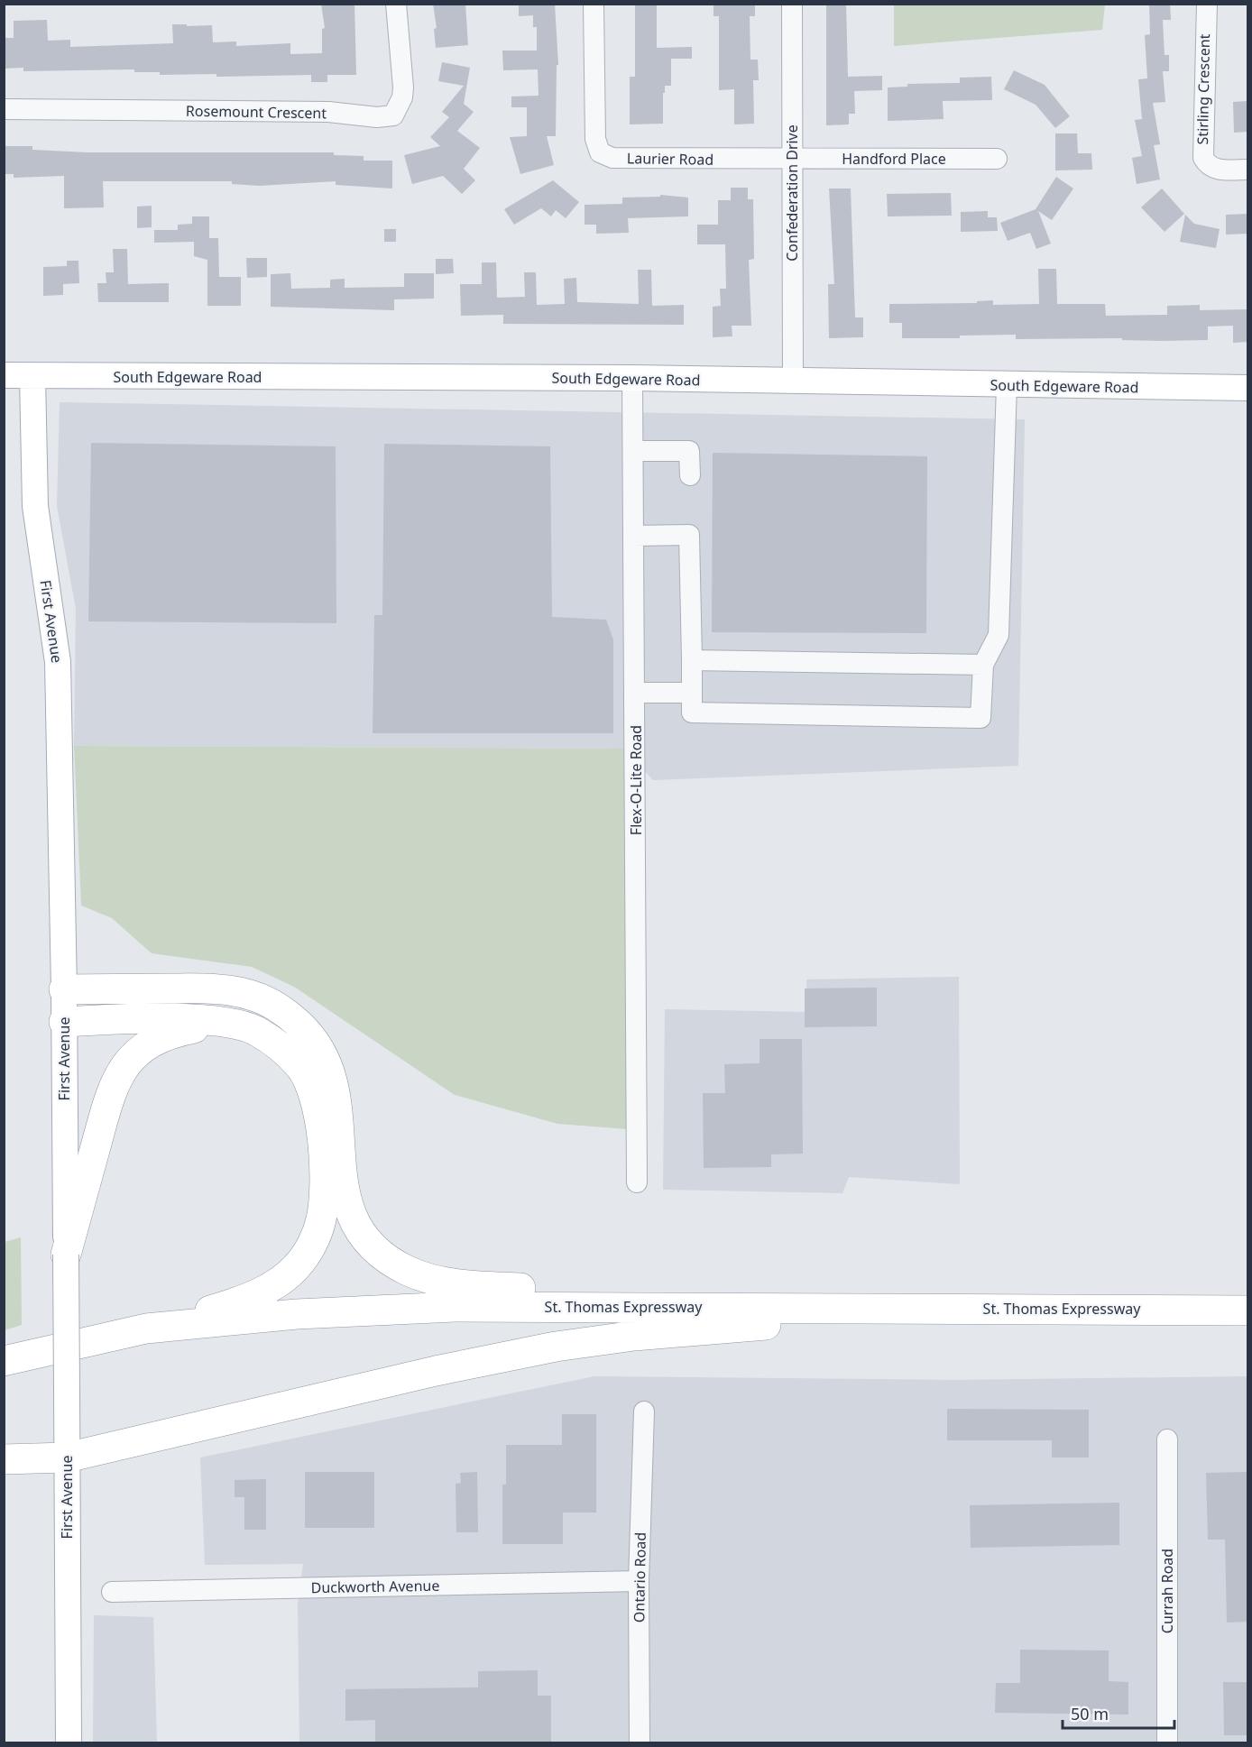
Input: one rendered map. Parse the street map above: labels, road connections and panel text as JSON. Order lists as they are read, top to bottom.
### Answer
{
  "streets": {
    "highway": ["St. Thomas Expressway"],
    "main road": ["South Edgeware Road", "First Avenue"],
    "street": [
      "Stirling Crescent",
      "Rosemount Crescent",
      "Laurier Road",
      "Handford Place",
      "Confederation Drive",
      "Flex-O-Lite Road",
      "Ontario Road",
      "Duckworth Avenue",
      "Currah Road"
    ]
  },
  "crossings": [
    ["Laurier Road", "Handford Place"],
    ["Laurier Road", "Confederation Drive"],
    ["Handford Place", "Confederation Drive"],
    ["Confederation Drive", "South Edgeware Road"],
    ["South Edgeware Road", "First Avenue"],
    ["South Edgeware Road", "Flex-O-Lite Road"],
    ["Ontario Road", "Duckworth Avenue"]
  ],
  "scale_bar": "50 m"
}
